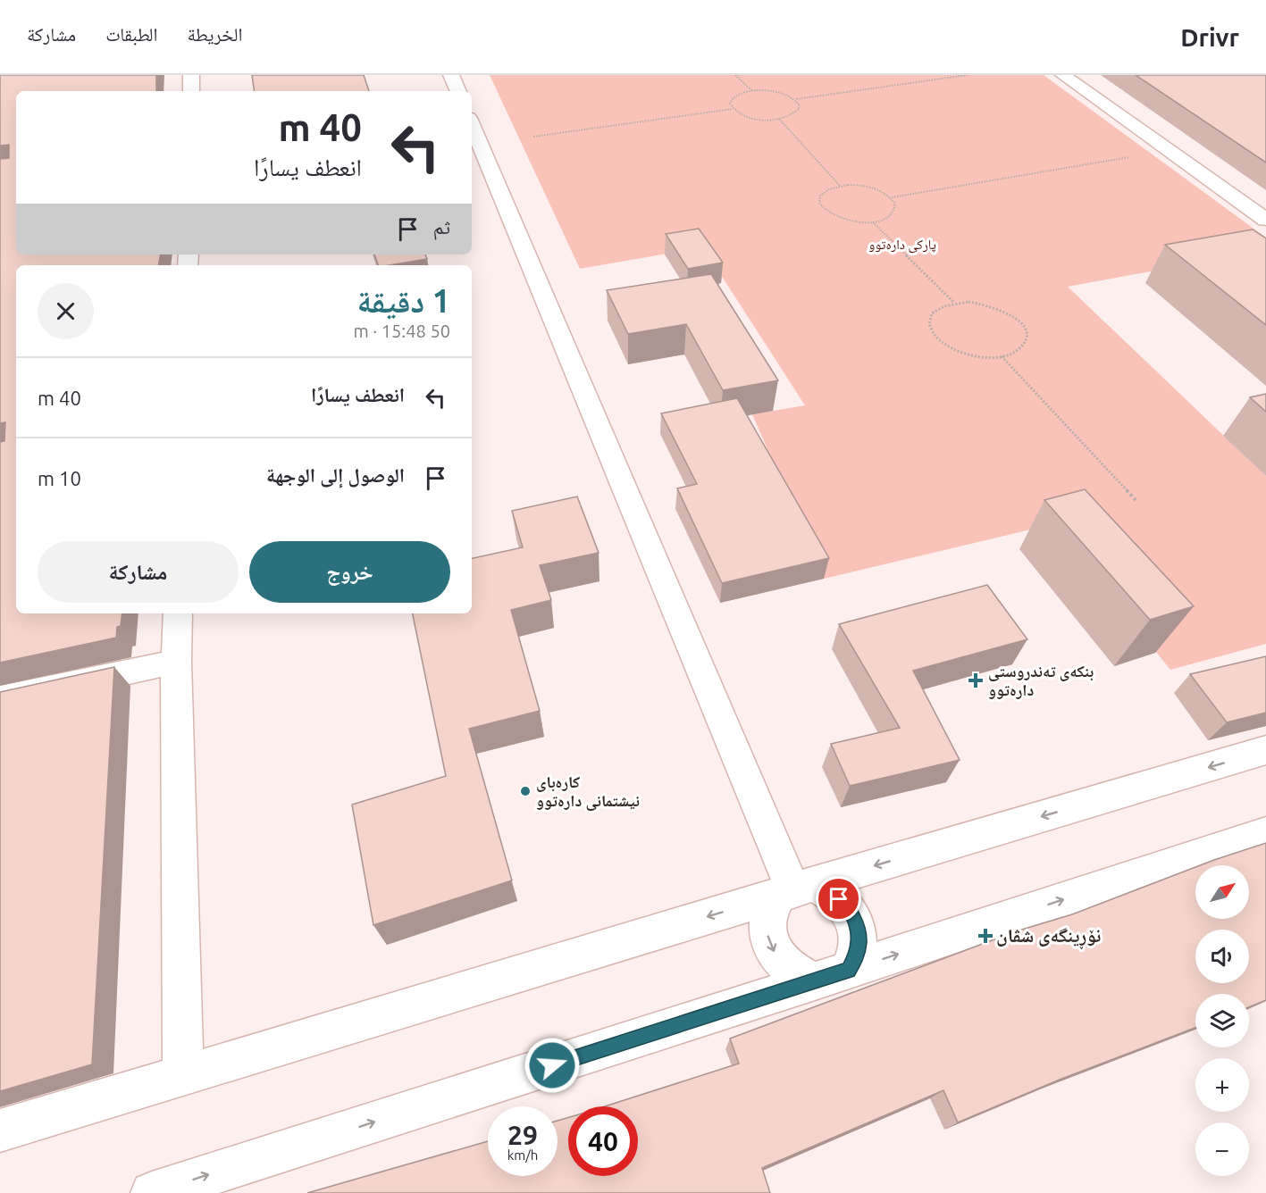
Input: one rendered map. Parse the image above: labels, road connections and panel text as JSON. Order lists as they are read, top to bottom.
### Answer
{
  "parks": ["پارکی دارەتوو"],
  "places": {
    "health": ["بنکەی تەندروستی دارەتوو", "نۆڕینگەی شڤان"],
    "other": ["کارەبای نیشتمانی دارەتوو"]
  },
  "north": "top right",
  "page": {
    "header": "Drivr",
    "nav": ["الخريطة", "الطبقات", "مشاركة"],
    "turn": ["40 m", "انعطف يسارًا"],
    "then": "ثم",
    "heading": ["1 دقيقة", "50 m · 15:48"],
    "list": [
      {
        "name": "انعطف يسارًا",
        "value": "40 m"
      },
      {
        "name": "الوصول إلى الوجهة",
        "value": "10 m"
      }
    ],
    "buttons": ["خروج", "مشاركة"],
    "map_buttons": ["+", "−"],
    "speed": "29 km/h",
    "limit": "40"
  }
}
